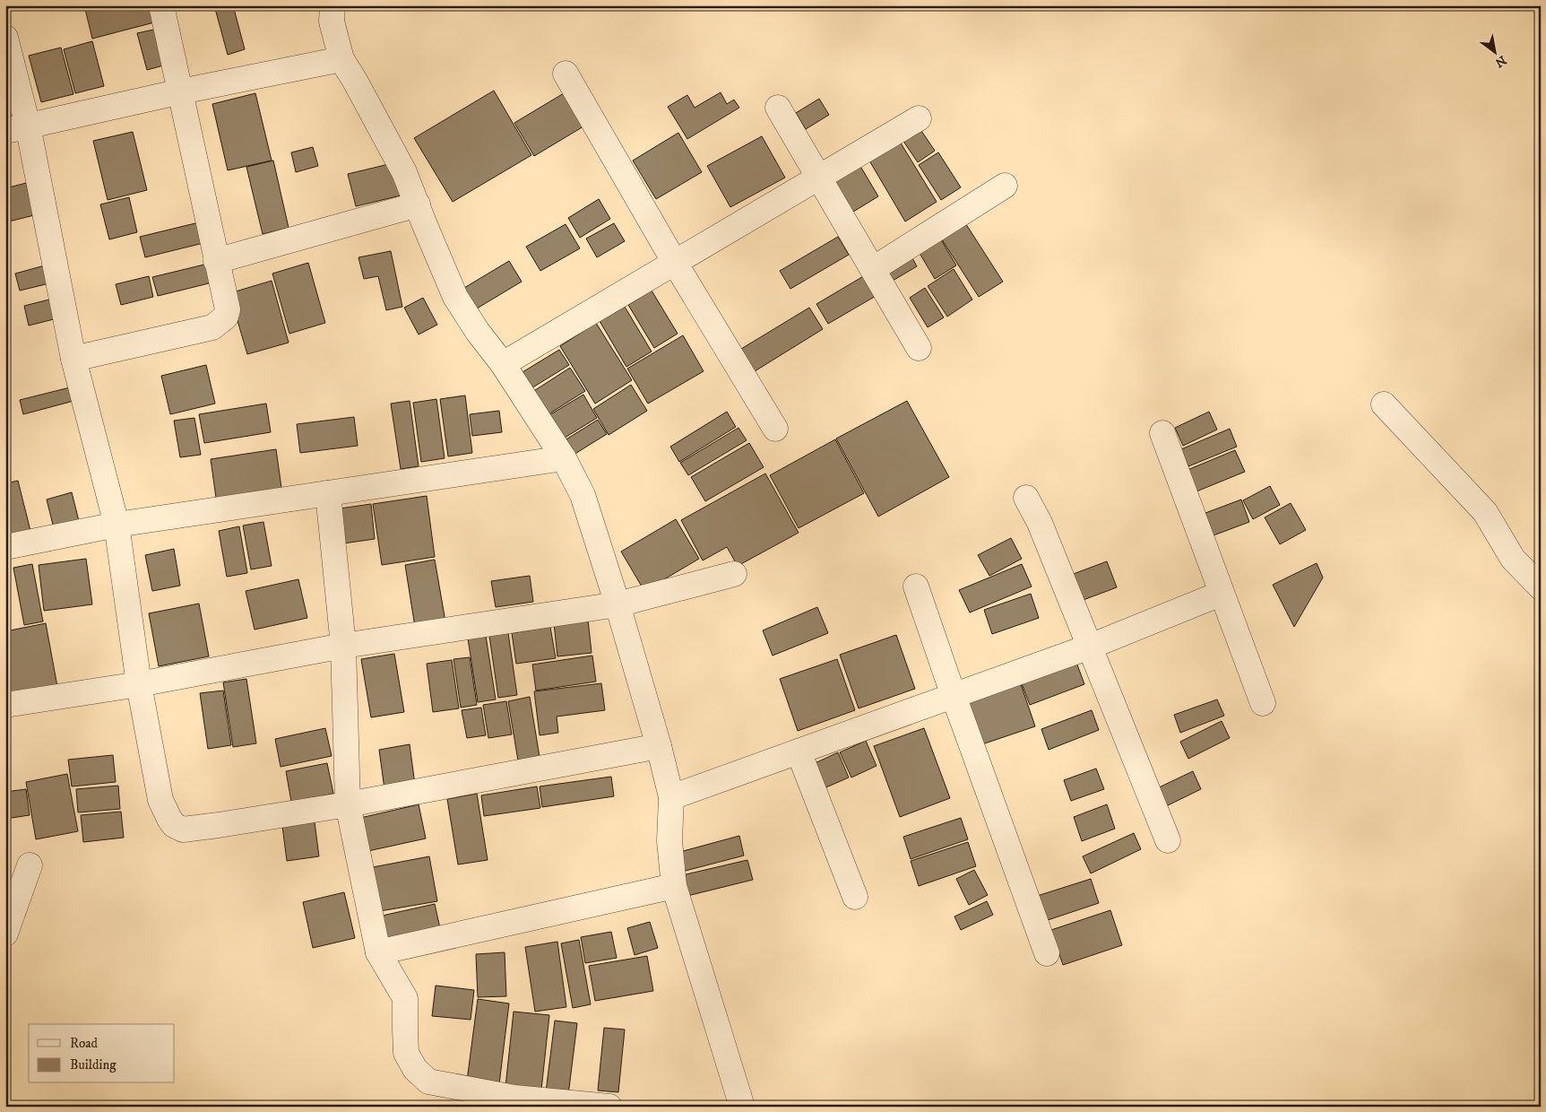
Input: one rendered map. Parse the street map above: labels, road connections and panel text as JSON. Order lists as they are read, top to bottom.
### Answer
{
  "legend": ["Road", "Building"],
  "north": "bottom right"
}
